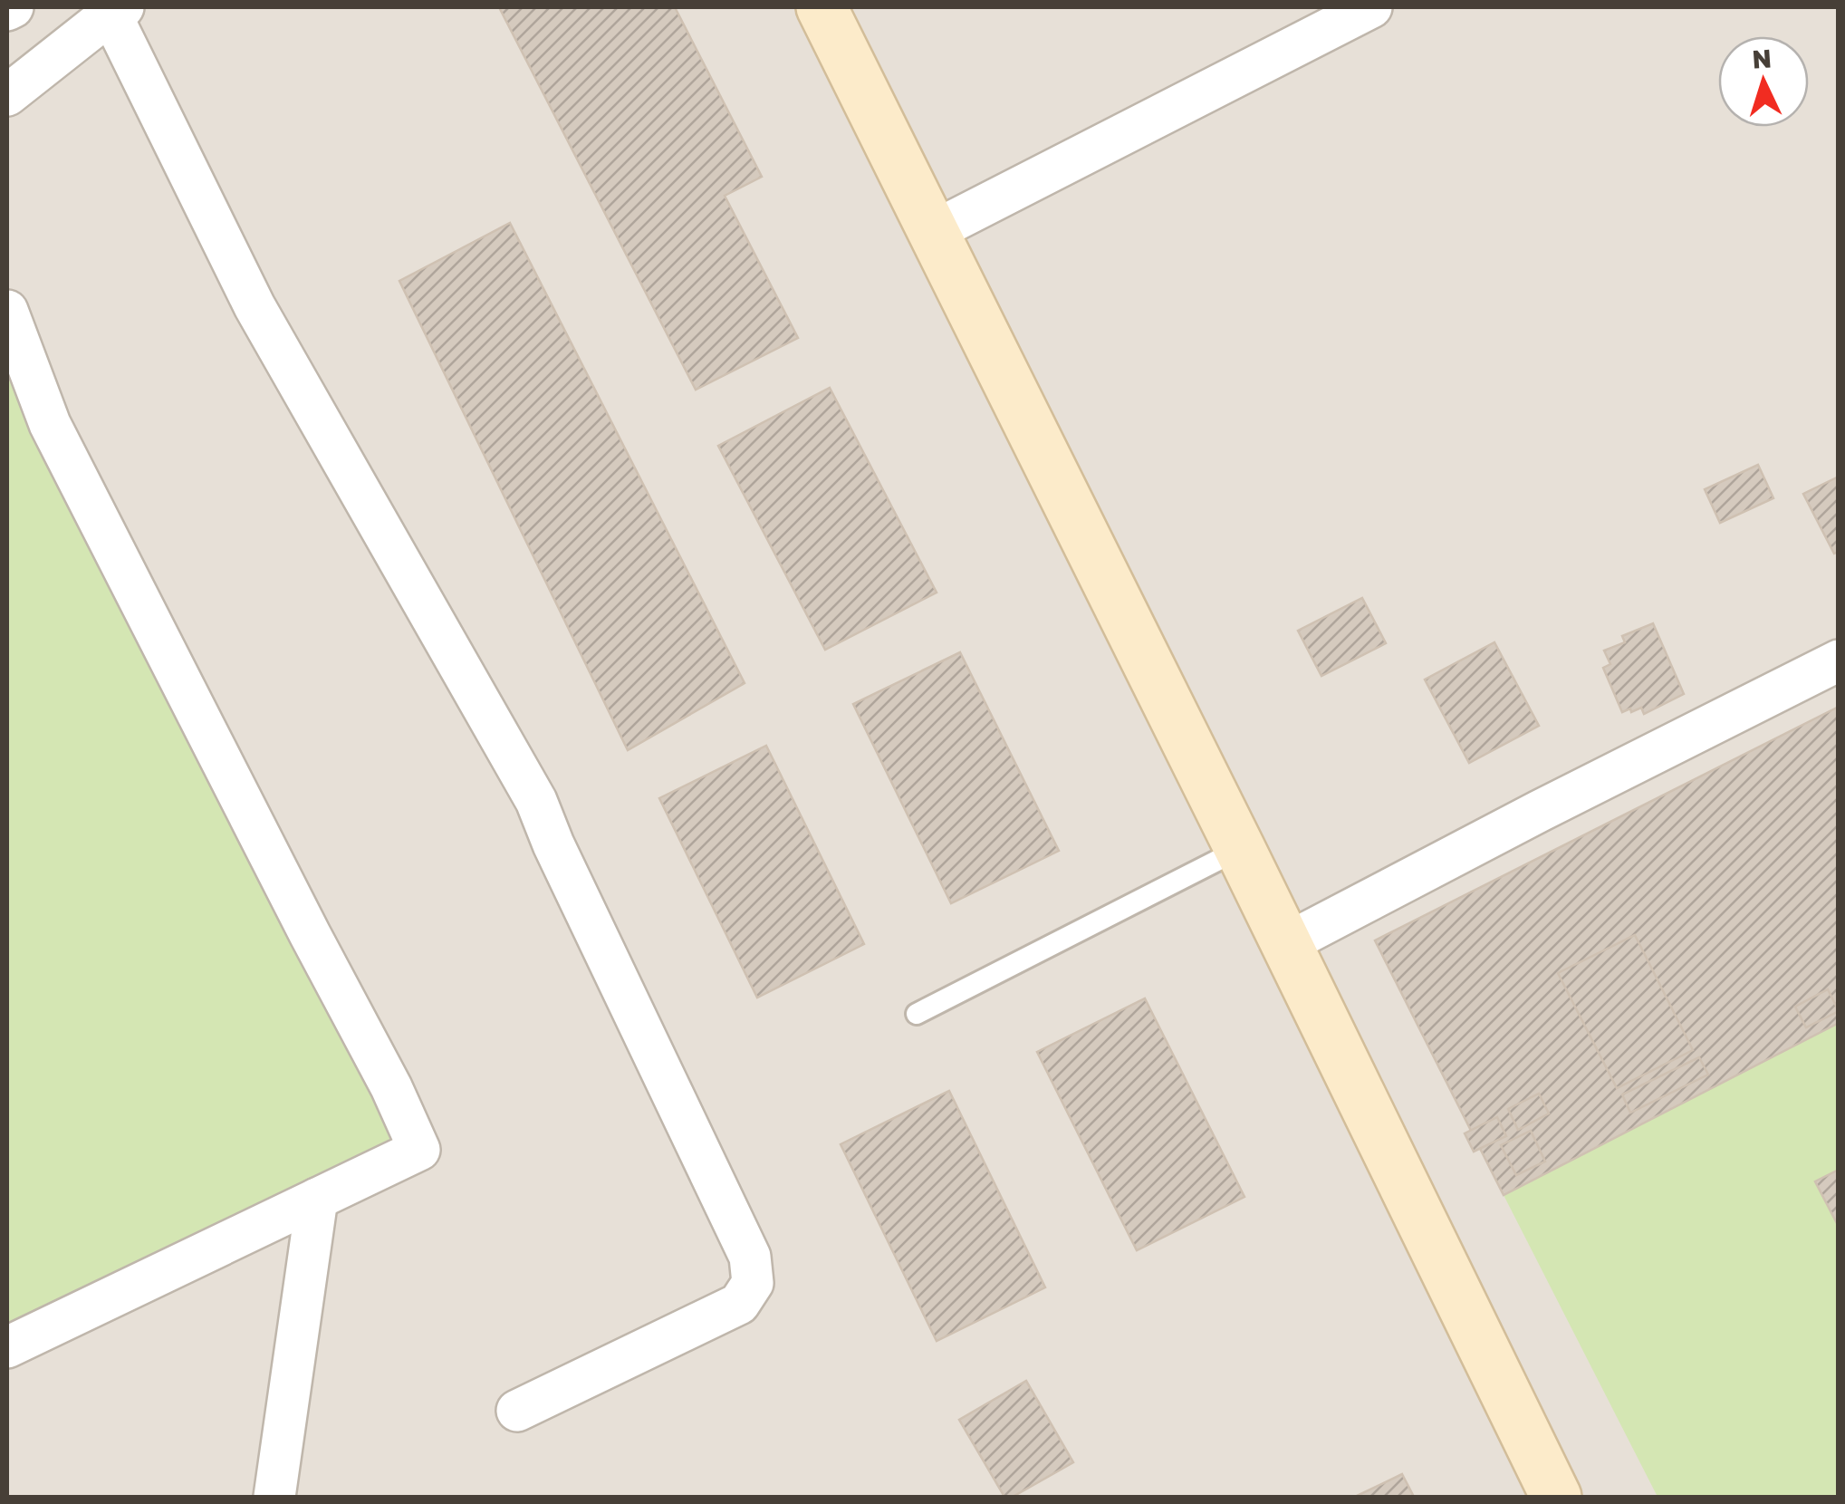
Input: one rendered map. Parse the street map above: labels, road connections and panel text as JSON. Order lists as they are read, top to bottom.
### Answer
{
  "north": "top"
}
